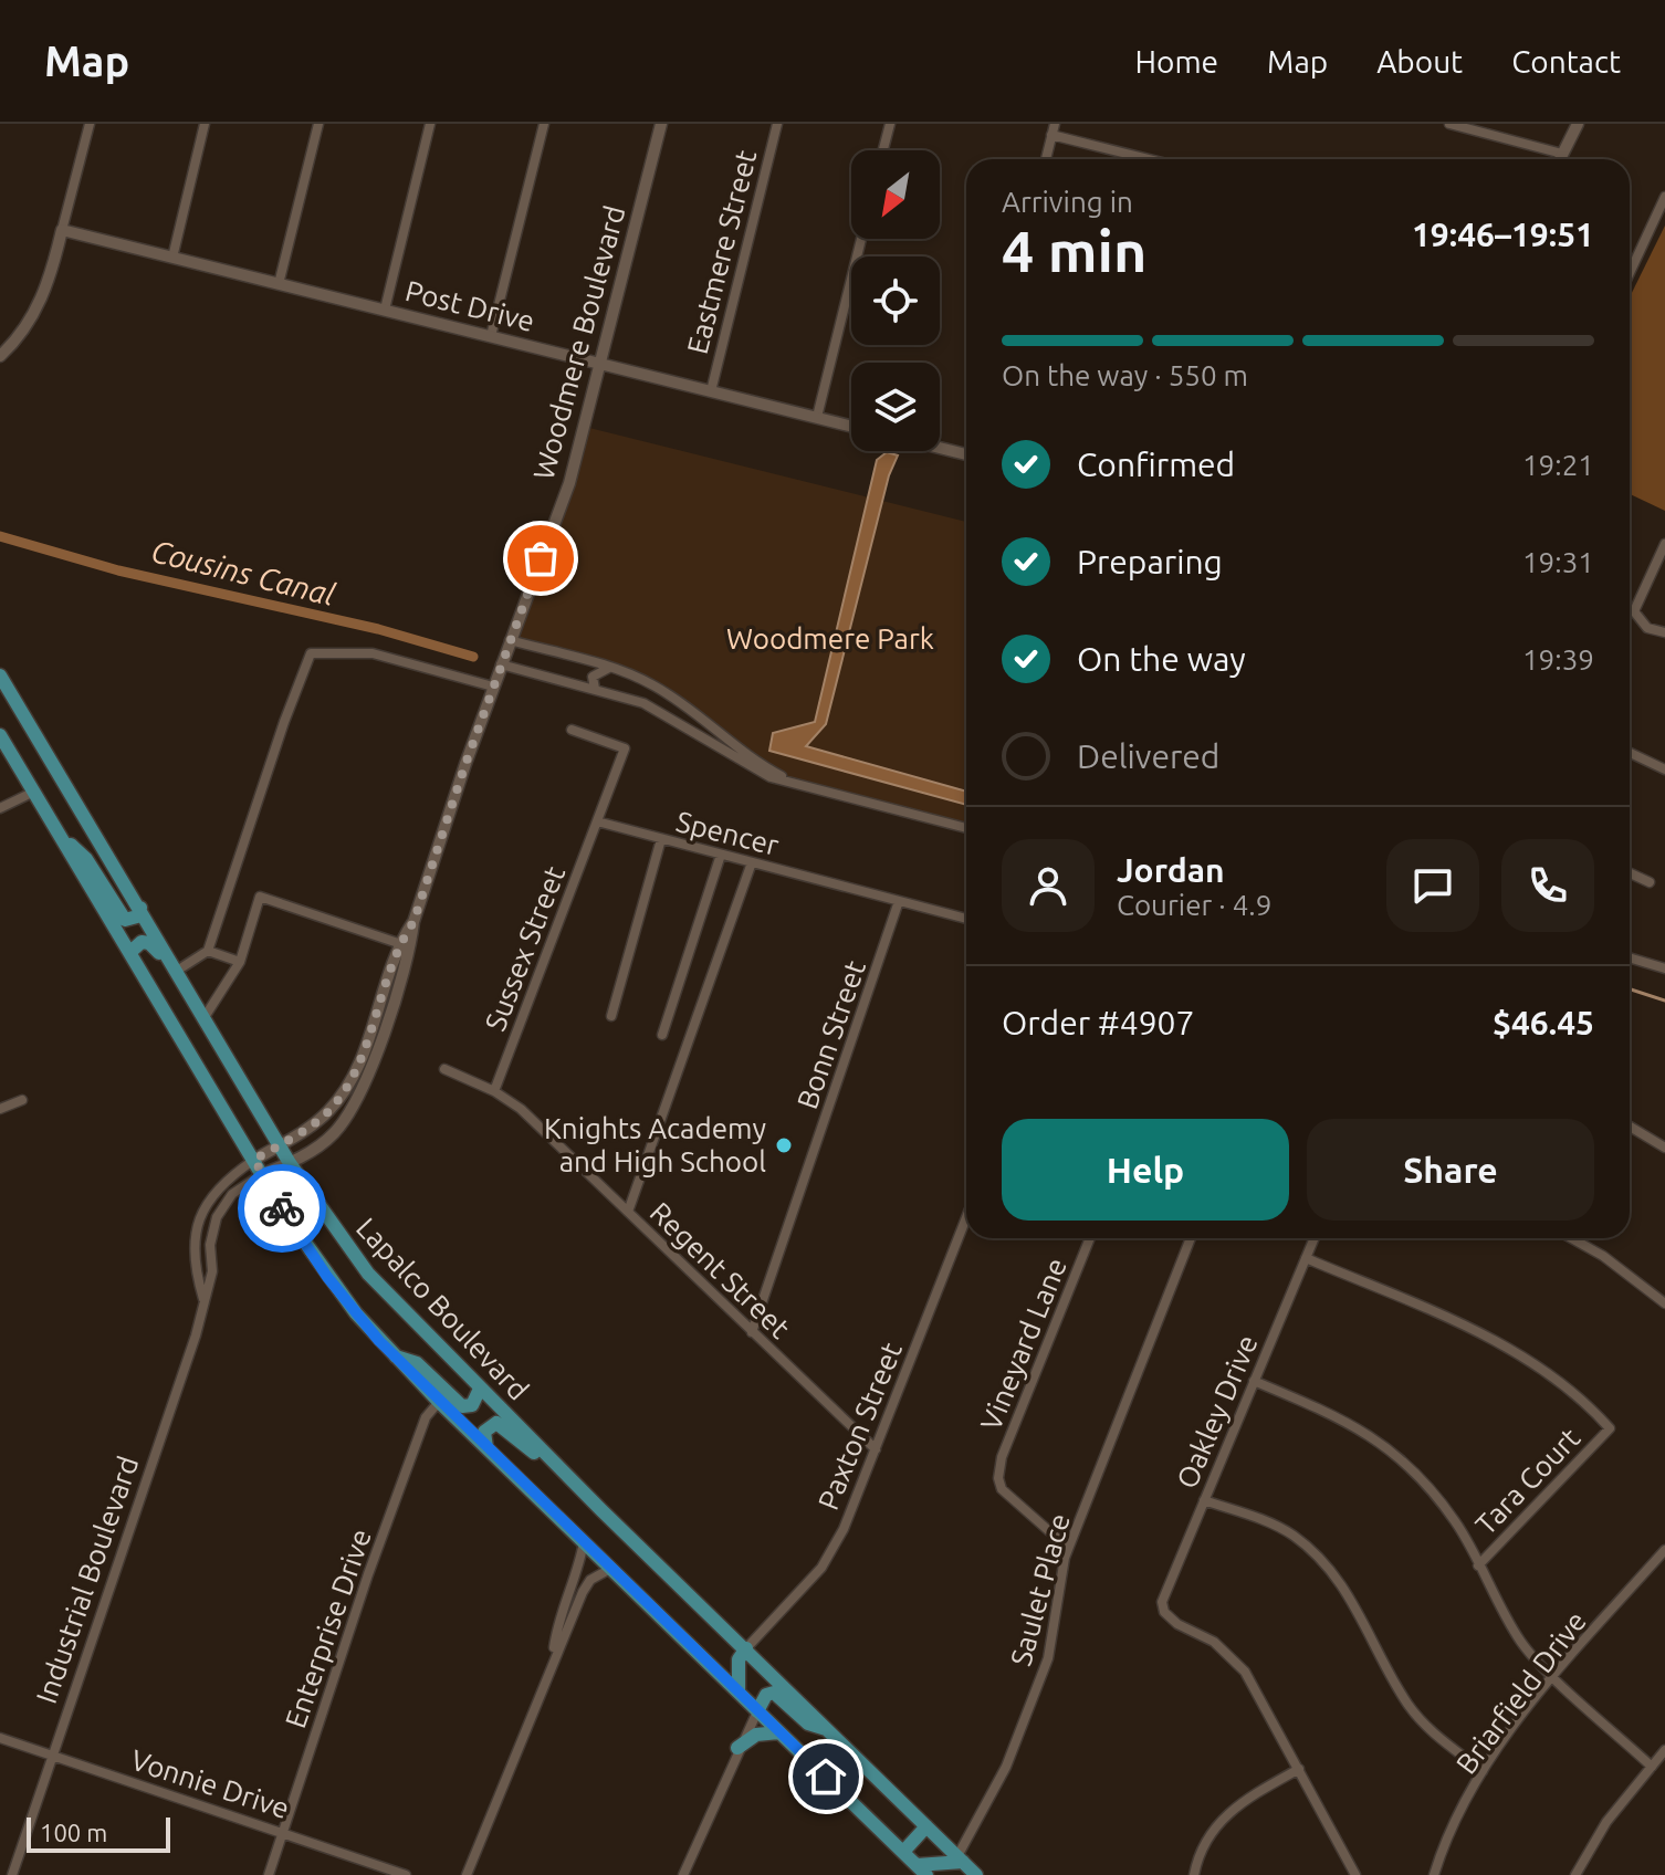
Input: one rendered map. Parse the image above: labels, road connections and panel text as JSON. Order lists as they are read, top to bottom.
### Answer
{
  "streets": {
    "main road": ["Lapalco Boulevard"],
    "street": [
      "Eastmere Street",
      "Post Drive",
      "Woodmere Boulevard",
      "Spencer",
      "Sussex Street",
      "Bonn Street",
      "Regent Street",
      "Vineyard Lane",
      "Oakley Drive",
      "Paxton Street",
      "Tara Court",
      "Industrial Boulevard",
      "Saulet Place",
      "Enterprise Drive",
      "Briarfield Drive",
      "Vonnie Drive"
    ]
  },
  "crossings": [
    ["Eastmere Street", "Post Drive"],
    ["Post Drive", "Woodmere Boulevard"],
    ["Woodmere Boulevard", "Lapalco Boulevard"],
    ["Woodmere Boulevard", "Industrial Boulevard"],
    ["Spencer", "Sussex Street"],
    ["Spencer", "Bonn Street"],
    ["Sussex Street", "Regent Street"],
    ["Bonn Street", "Regent Street"],
    ["Regent Street", "Paxton Street"],
    ["Lapalco Boulevard", "Paxton Street"],
    ["Lapalco Boulevard", "Industrial Boulevard"],
    ["Lapalco Boulevard", "Saulet Place"],
    ["Lapalco Boulevard", "Enterprise Drive"],
    ["Vineyard Lane", "Saulet Place"],
    ["Oakley Drive", "Tara Court"],
    ["Industrial Boulevard", "Vonnie Drive"],
    ["Enterprise Drive", "Vonnie Drive"]
  ],
  "water": ["Cousins Canal"],
  "parks": ["Woodmere Park"],
  "places": ["Knights Academy and High School"],
  "scale_bar": "100 m",
  "north": "bottom left",
  "page": {
    "header": "Map",
    "nav": [
      "Home",
      "Map",
      "About",
      "Contact"
    ],
    "heading": ["4 min", "Arriving in", "19:46–19:51"],
    "panel": [
      "Jordan",
      "Courier · 4.9",
      "Order #4907",
      "$46.45"
    ],
    "bar": "On the way · 550 m",
    "list": [
      ["Confirmed", "19:21"],
      ["Preparing", "19:31"],
      ["On the way", "19:39"],
      "Delivered"
    ],
    "buttons": ["Help", "Share"],
    "scale": "100 m"
  }
}
